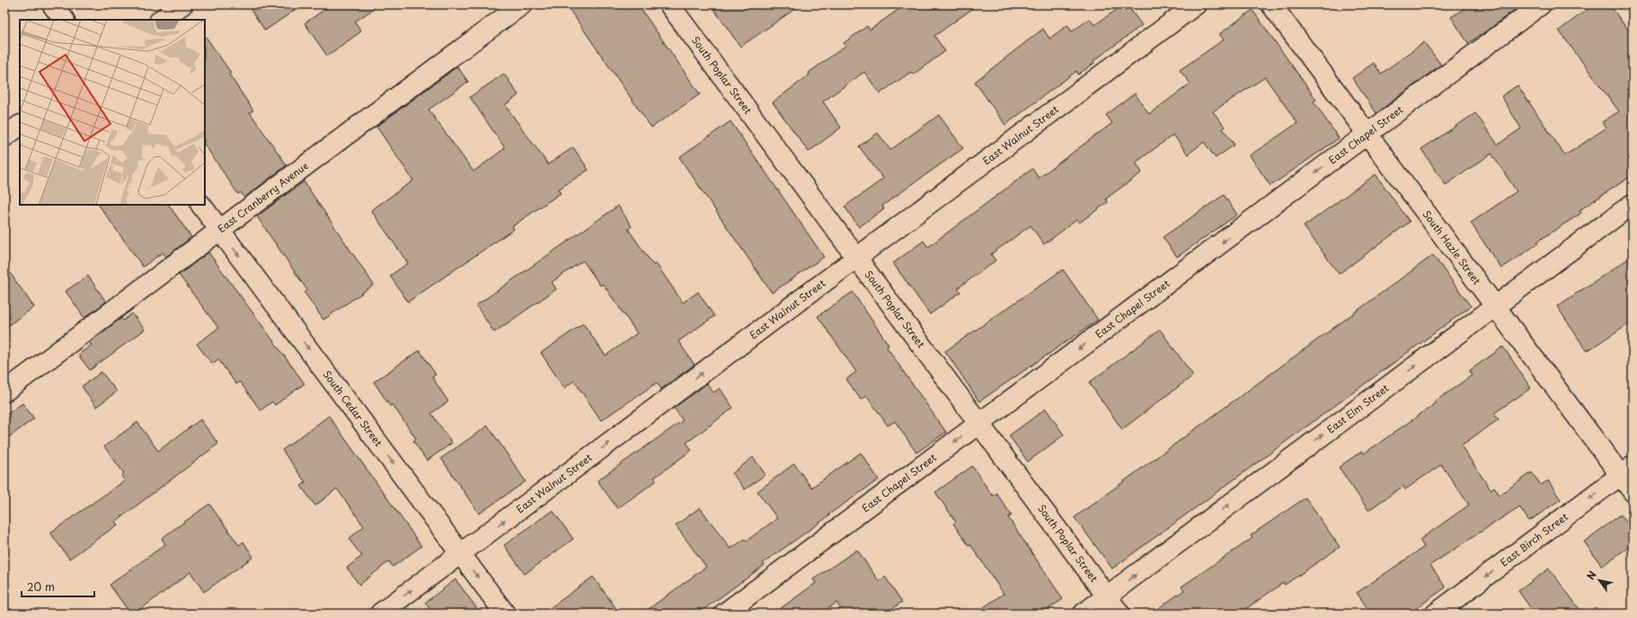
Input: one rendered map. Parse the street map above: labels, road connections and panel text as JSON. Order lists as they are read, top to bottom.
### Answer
{
  "streets": {
    "street": [
      "South Poplar Street",
      "East Walnut Street",
      "East Chapel Street",
      "East Cranberry Avenue",
      "South Hazle Street",
      "South Cedar Street",
      "East Elm Street",
      "East Birch Street"
    ]
  },
  "crossings": [
    ["South Poplar Street", "East Walnut Street"],
    ["South Poplar Street", "East Chapel Street"],
    ["South Poplar Street", "East Elm Street"],
    ["East Walnut Street", "South Cedar Street"],
    ["East Chapel Street", "South Hazle Street"],
    ["East Cranberry Avenue", "South Cedar Street"],
    ["South Hazle Street", "East Elm Street"],
    ["South Hazle Street", "East Birch Street"]
  ],
  "one_way": [
    "East Walnut Street",
    "East Chapel Street",
    "South Cedar Street",
    "East Elm Street",
    "East Birch Street"
  ],
  "scale_bar": "20 m",
  "north": "top left"
}
